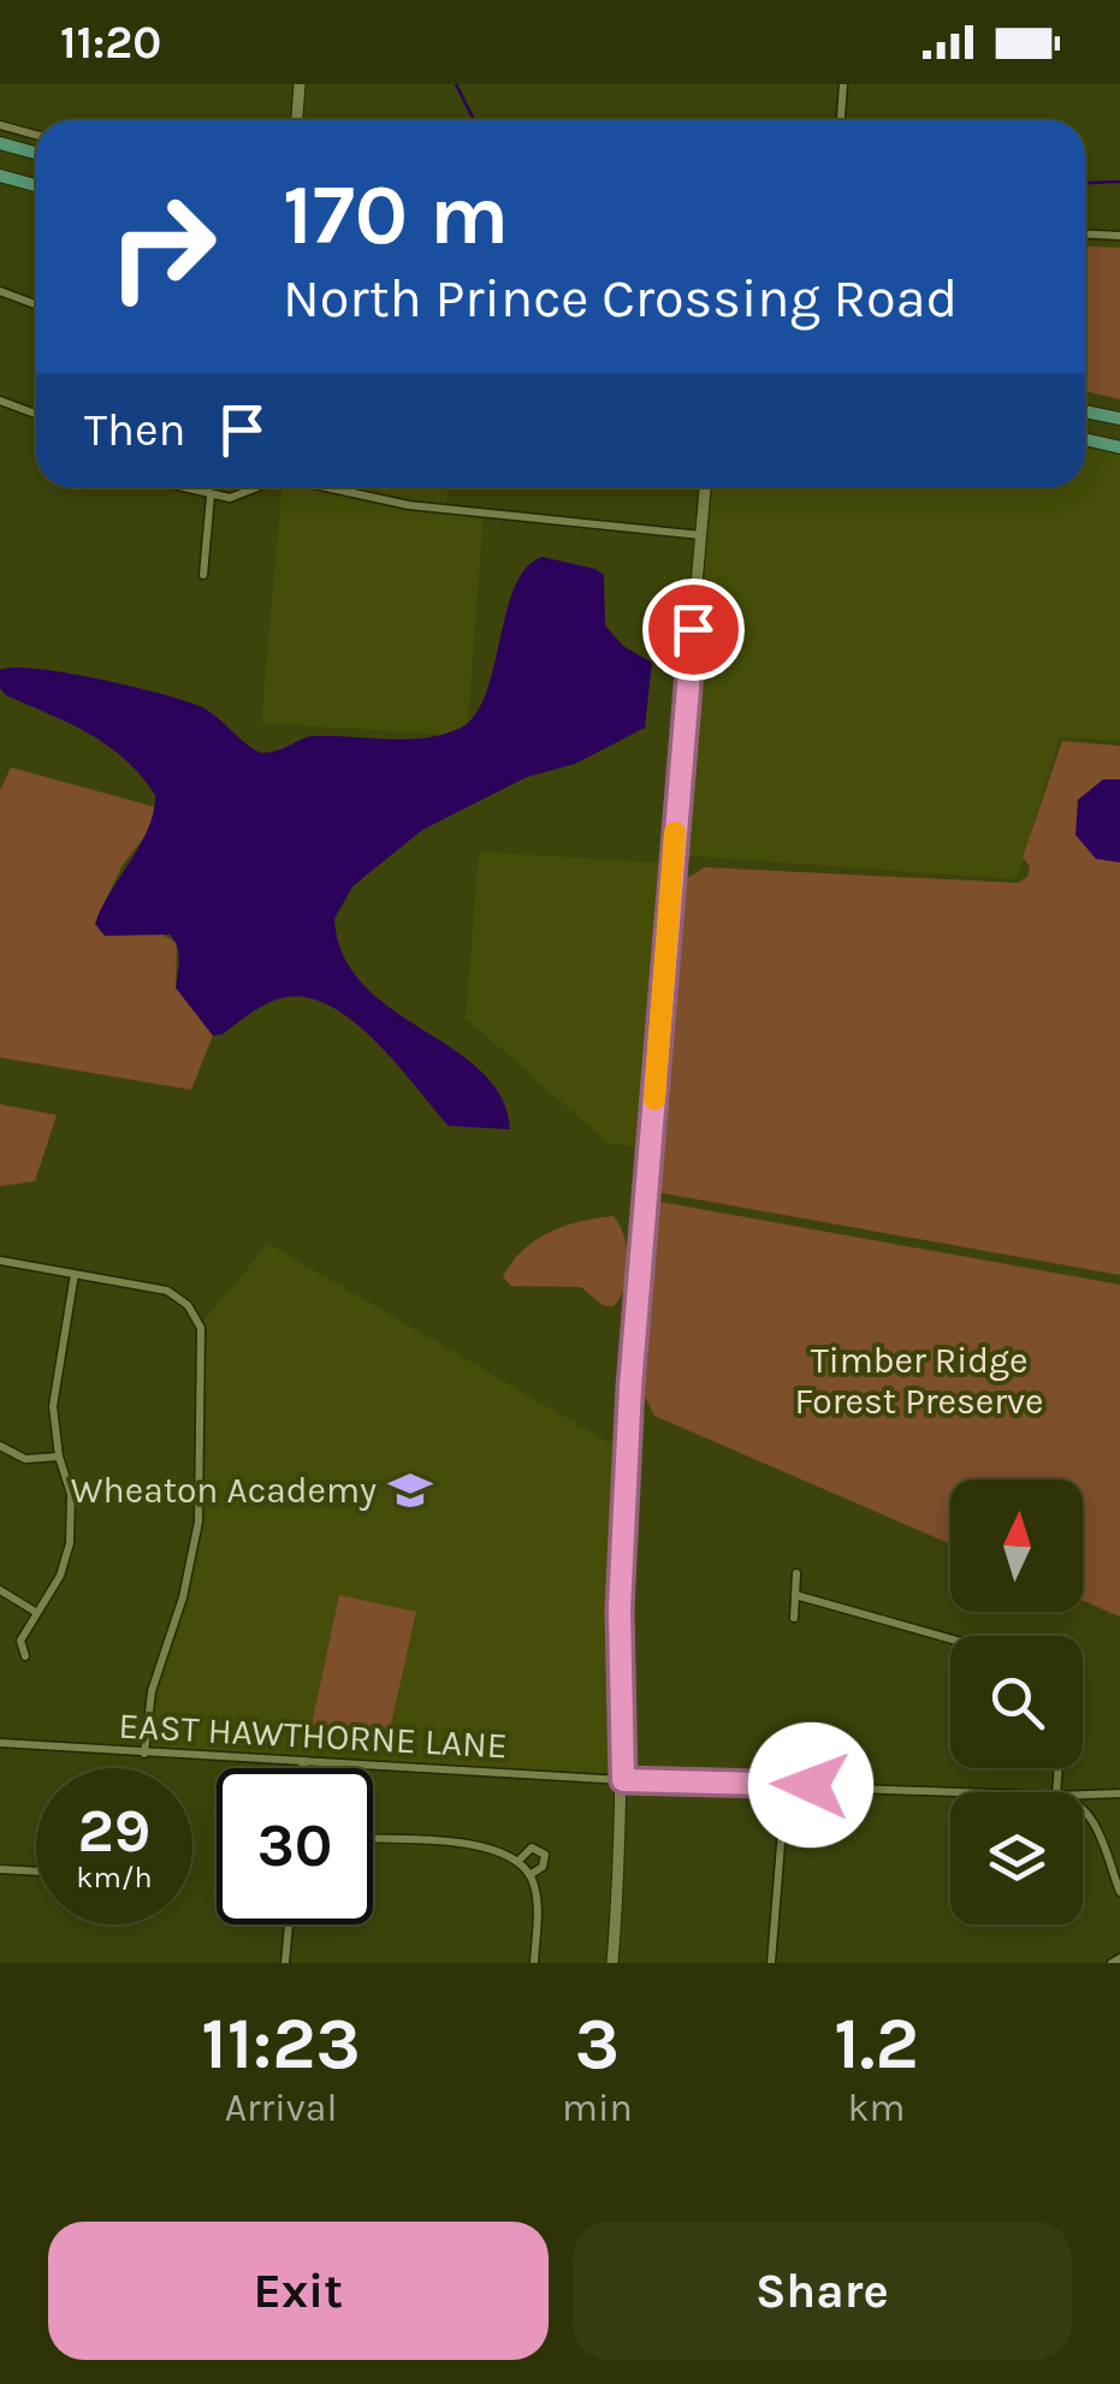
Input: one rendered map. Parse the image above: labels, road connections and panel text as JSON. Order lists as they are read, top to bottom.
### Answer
{
  "streets": {
    "street": ["EAST HAWTHORNE LANE"]
  },
  "parks": ["Timber Ridge Forest Preserve"],
  "places": {
    "school or university": ["Wheaton Academy"]
  },
  "north": "top",
  "page": {
    "status": "11:20",
    "turn": ["170 m", "North Prince Crossing Road"],
    "then": "Then",
    "speed": "29 km/h",
    "limit": "30",
    "eta": [
      "11:23",
      "Arrival",
      "3",
      "min",
      "1.2",
      "km"
    ],
    "buttons": ["Exit", "Share"]
  }
}
